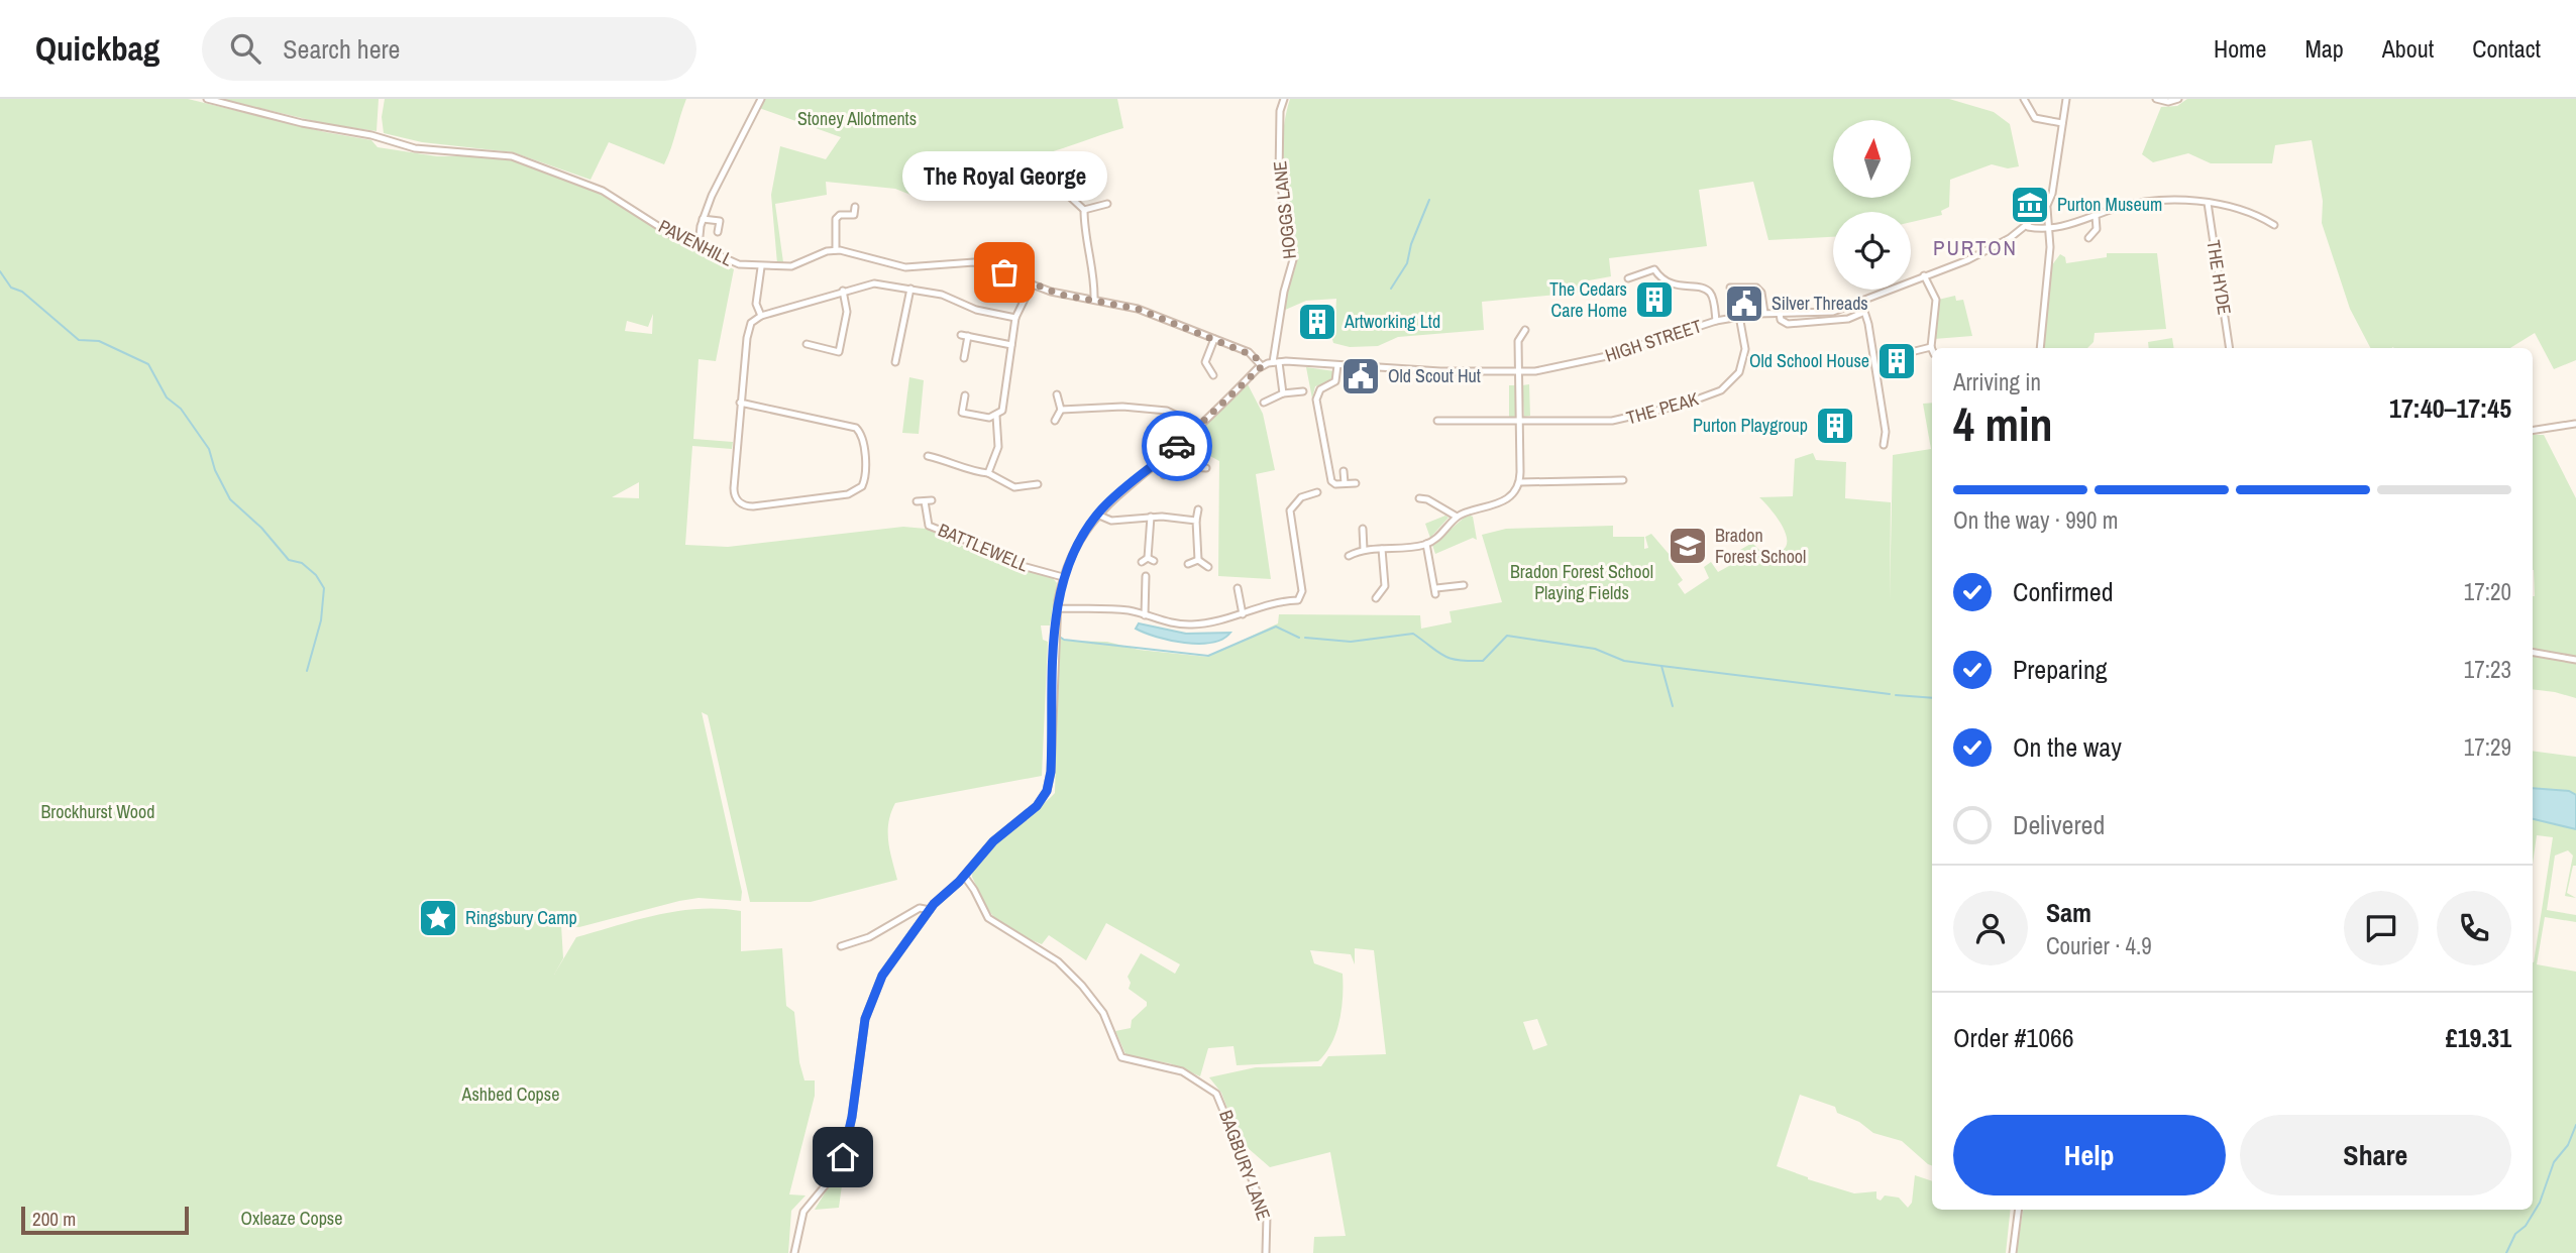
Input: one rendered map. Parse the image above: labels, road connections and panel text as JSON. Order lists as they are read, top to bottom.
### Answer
{
  "streets": {
    "street": [
      "HOGGS LANE",
      "PAVENHILL",
      "THE HYDE",
      "HIGH STREET",
      "THE PEAK",
      "BATTLEWELL",
      "BAGBURY LANE"
    ]
  },
  "crossings": [
    ["HOGGS LANE", "HIGH STREET"],
    ["THE HYDE", "HIGH STREET"],
    ["HIGH STREET", "THE PEAK"]
  ],
  "districts": ["PURTON"],
  "parks": [
    "Stoney Allotments",
    "Bradon Forest School Playing Fields",
    "Brockhurst Wood",
    "Ashbed Copse",
    "Oxleaze Copse"
  ],
  "places": {
    "museum": ["Purton Museum"],
    "other": ["The Royal George"],
    "building": [
      "The Cedars Care Home",
      "Artworking Ltd",
      "Old School House",
      "Purton Playgroup"
    ],
    "public building": ["Silver Threads", "Old Scout Hut"],
    "school or university": ["Bradon Forest School"],
    "place": ["Ringsbury Camp"]
  },
  "scale_bar": "200 m",
  "north": "top",
  "page": {
    "header": "Quickbag",
    "search": "Search here",
    "nav": [
      "Home",
      "Map",
      "About",
      "Contact"
    ],
    "bubble": "The Royal George",
    "heading": ["4 min", "Arriving in", "17:40–17:45"],
    "panel": [
      "Sam",
      "Courier · 4.9",
      "Order #1066",
      "£19.31"
    ],
    "bar": "On the way · 990 m",
    "list": [
      ["Confirmed", "17:20"],
      ["Preparing", "17:23"],
      ["On the way", "17:29"],
      "Delivered"
    ],
    "buttons": ["Help", "Share"],
    "scale": "200 m"
  }
}
